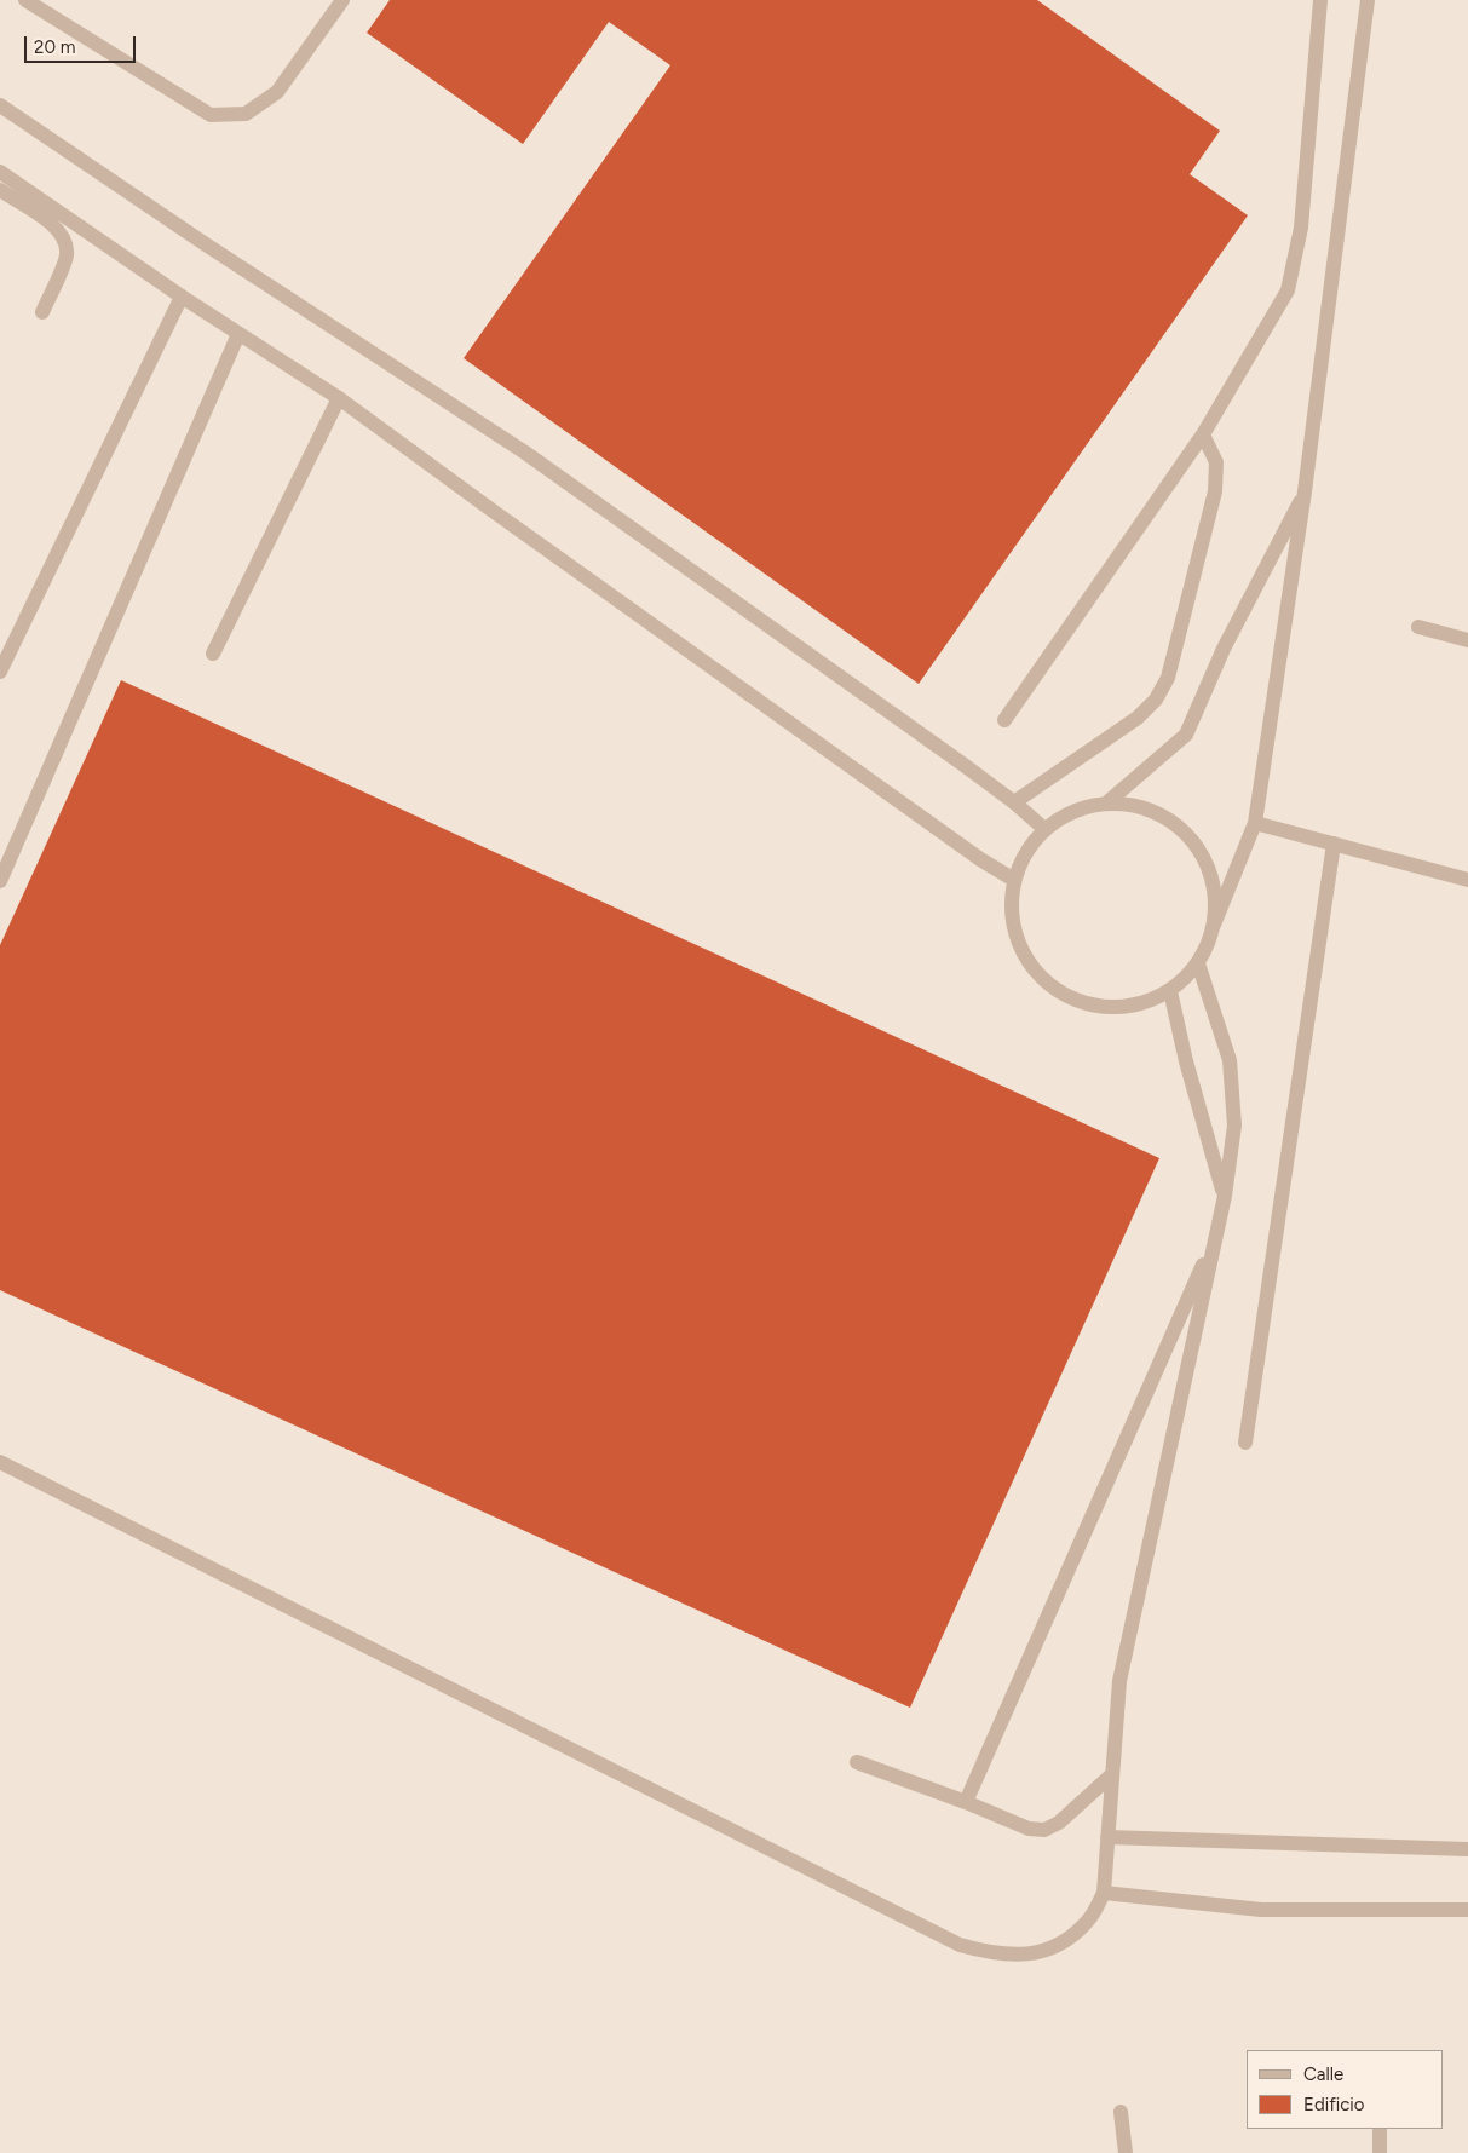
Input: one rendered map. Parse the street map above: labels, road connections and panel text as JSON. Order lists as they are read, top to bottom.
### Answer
{
  "legend": ["Calle", "Edificio"],
  "scale_bar": "20 m"
}
